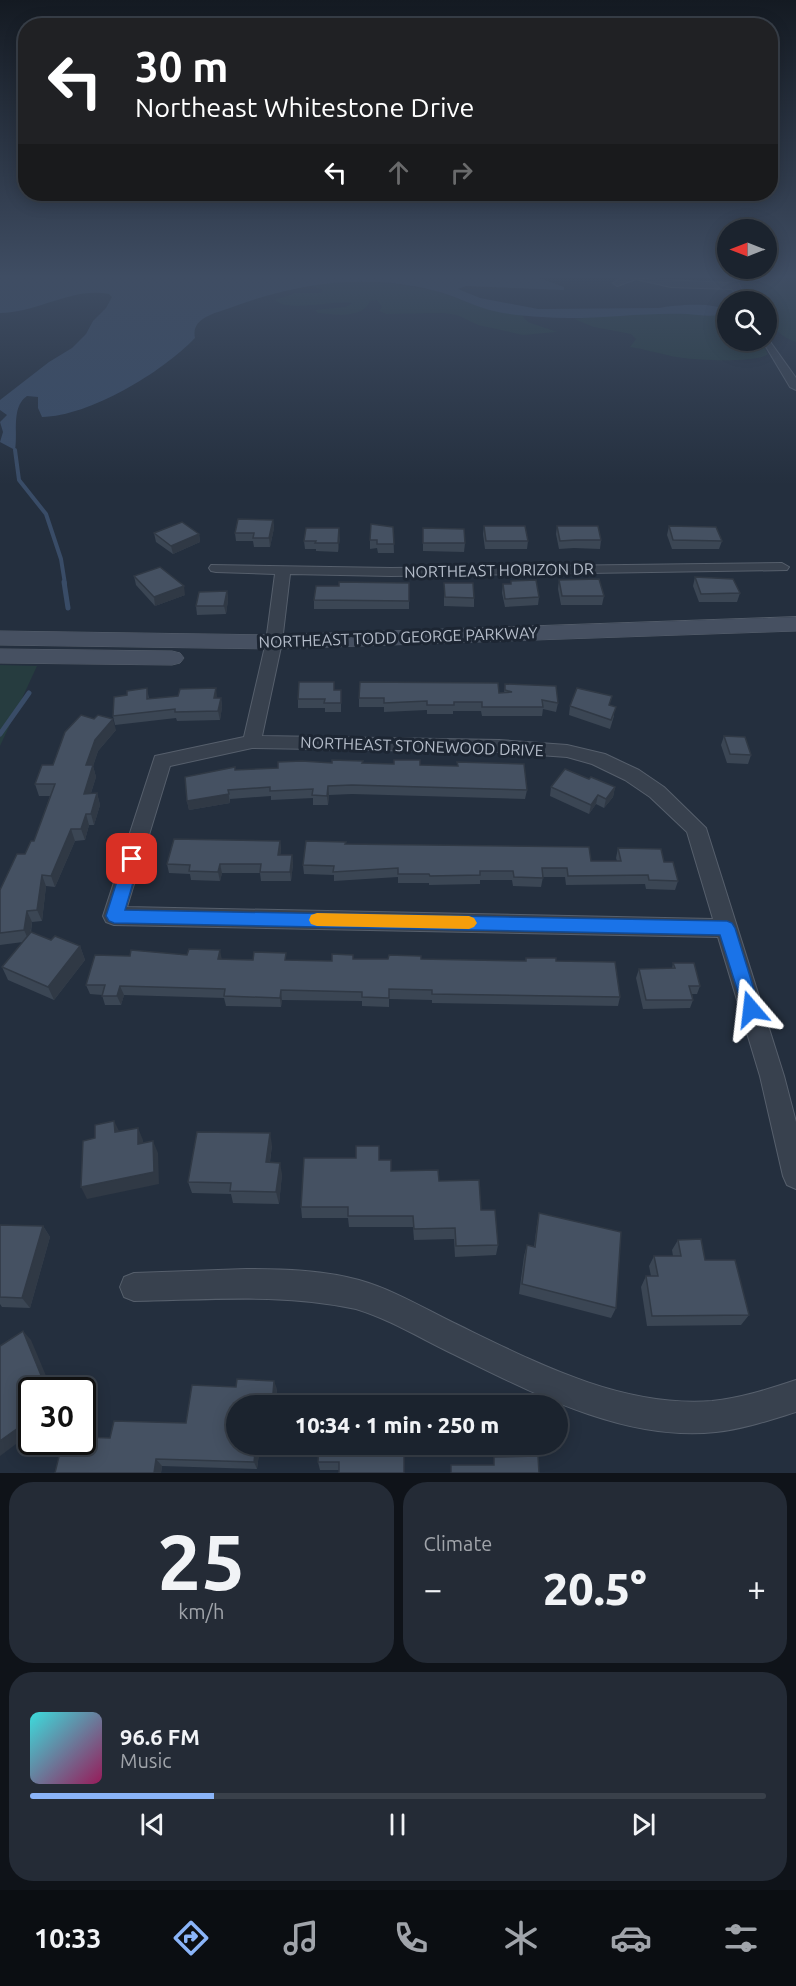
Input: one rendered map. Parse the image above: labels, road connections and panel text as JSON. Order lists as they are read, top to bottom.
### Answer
{
  "streets": {
    "main road": ["NORTHEAST TODD GEORGE PARKWAY"],
    "street": ["NORTHEAST HORIZON DR", "NORTHEAST STONEWOOD DRIVE"]
  },
  "north": "left",
  "page": {
    "turn": ["30 m", "Northeast Whitestone Drive"],
    "limit": "30",
    "trip": "10:34 · 1 min · 250 m",
    "tile": [
      ["25", "km/h"],
      "Climate"
    ],
    "heat": ["−", "20.5°", "+"],
    "song": ["96.6 FM", "Music"],
    "tabs": "10:33"
  }
}
